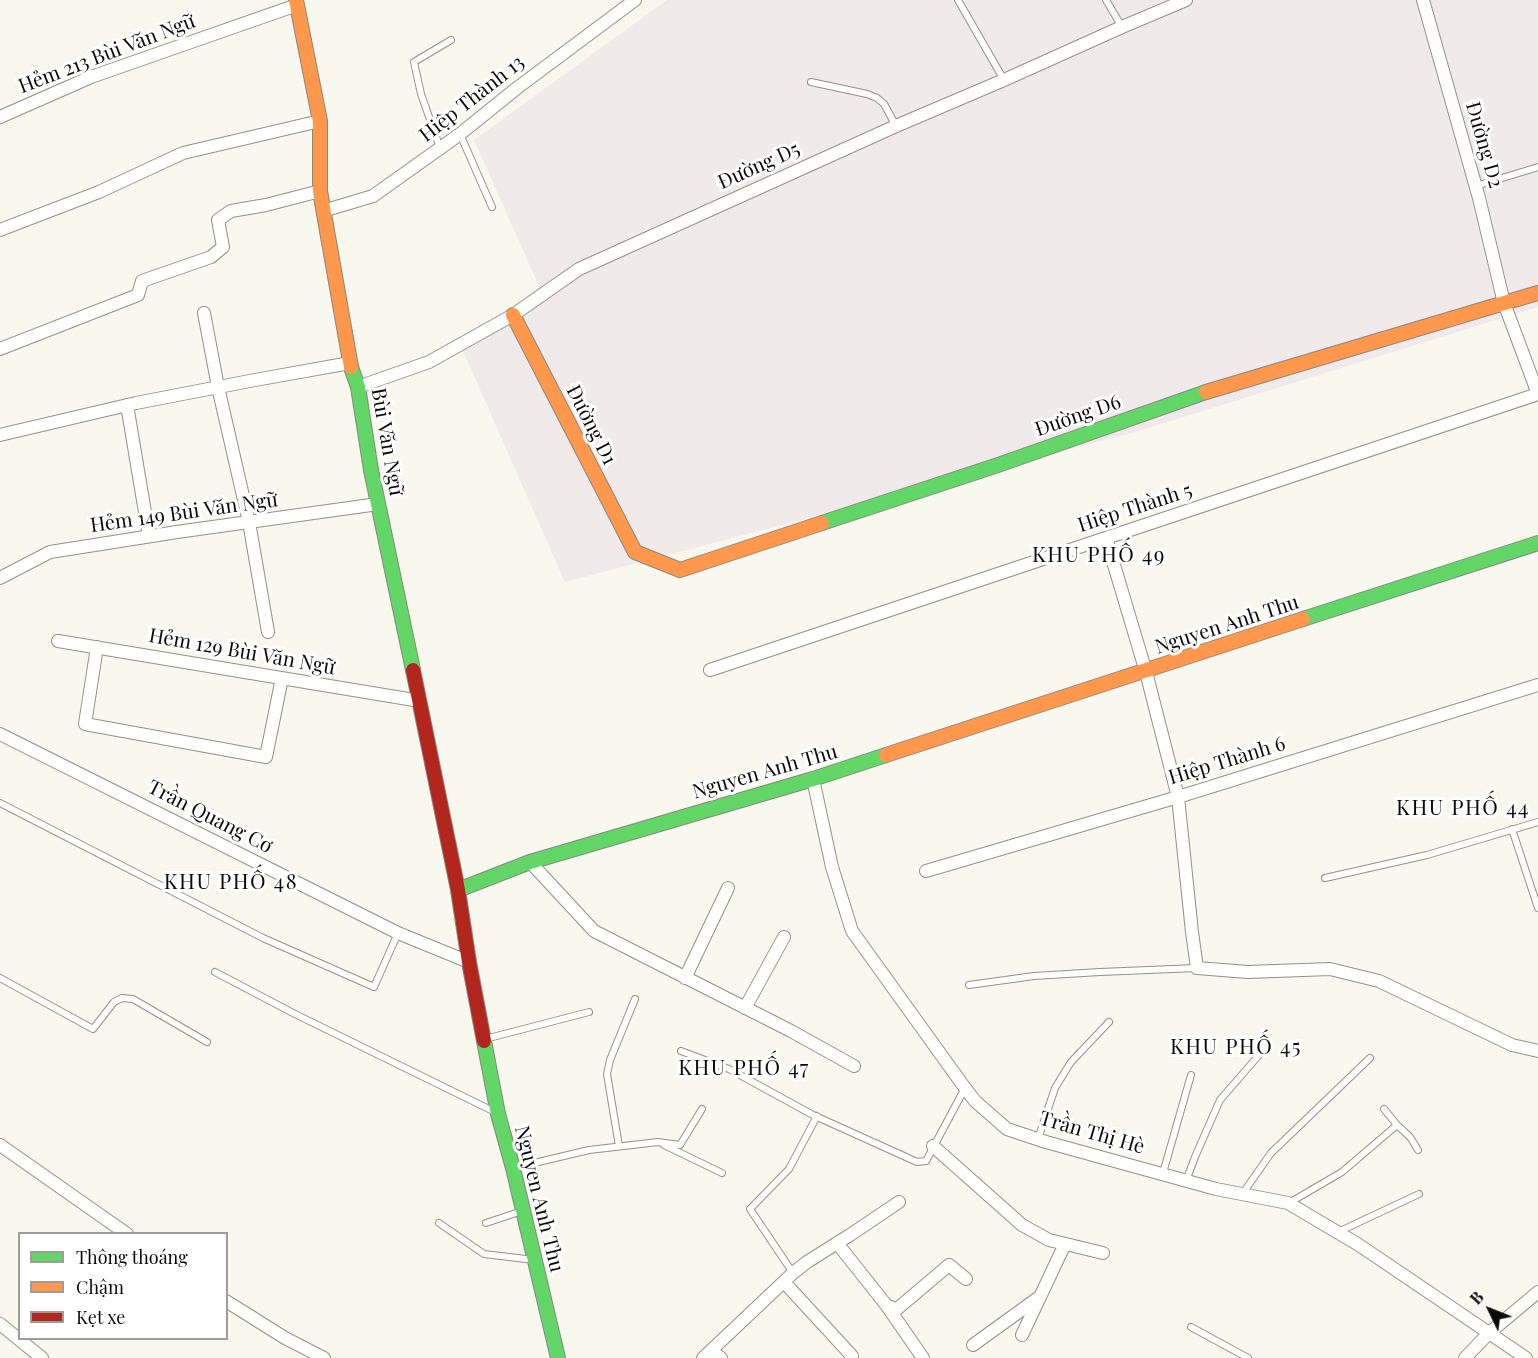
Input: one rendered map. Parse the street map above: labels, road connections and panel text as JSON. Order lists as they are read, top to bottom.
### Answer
{
  "streets": {
    "main road": [
      "Đường D6",
      "Đường D1",
      "Bùi Văn Ngữ",
      "Nguyen Anh Thu"
    ],
    "street": [
      "Hẻm 213 Bùi Văn Ngữ",
      "Hiệp Thành 13",
      "Đường D2",
      "Đường D5",
      "Hiệp Thành 5",
      "Hẻm 149 Bùi Văn Ngữ",
      "Hẻm 129 Bùi Văn Ngữ",
      "Hiệp Thành 6",
      "Trần Quang Cơ",
      "Trần Thị Hè"
    ]
  },
  "crossings": [
    ["Hẻm 213 Bùi Văn Ngữ", "Bùi Văn Ngữ"],
    ["Hiệp Thành 13", "Bùi Văn Ngữ"],
    ["Đường D2", "Đường D6"],
    ["Đường D2", "Hiệp Thành 5"],
    ["Đường D5", "Đường D1"],
    ["Đường D5", "Bùi Văn Ngữ"],
    ["Đường D6", "Đường D1"],
    ["Bùi Văn Ngữ", "Hẻm 149 Bùi Văn Ngữ"],
    ["Bùi Văn Ngữ", "Nguyen Anh Thu"],
    ["Bùi Văn Ngữ", "Hẻm 129 Bùi Văn Ngữ"],
    ["Nguyen Anh Thu", "Trần Quang Cơ"],
    ["Nguyen Anh Thu", "Trần Thị Hè"]
  ],
  "districts": [
    "KHU PHỐ 49",
    "KHU PHỐ 44",
    "KHU PHỐ 48",
    "KHU PHỐ 45",
    "KHU PHỐ 47"
  ],
  "legend": ["Thông thoáng", "Chậm", "Kẹt xe"],
  "north": "top left"
}
